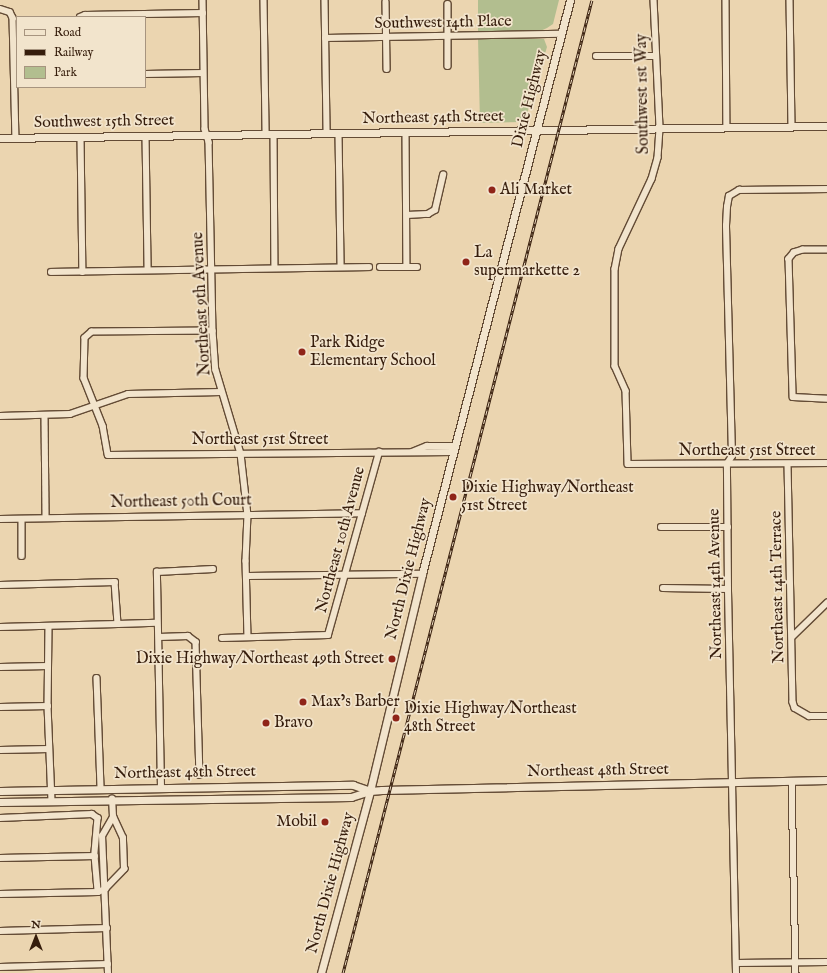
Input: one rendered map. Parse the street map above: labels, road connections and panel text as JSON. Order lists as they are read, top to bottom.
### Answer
{
  "streets": {
    "main road": [
      "Dixie Highway",
      "Northeast 54th Street",
      "Southwest 15th Street",
      "North Dixie Highway",
      "Northeast 48th Street"
    ],
    "street": [
      "Southwest 14th Place",
      "Southwest 1st Way",
      "Northeast 9th Avenue",
      "Northeast 51st Street",
      "Northeast 50th Court",
      "Northeast 10th Avenue",
      "Northeast 14th Avenue",
      "Northeast 14th Terrace"
    ]
  },
  "crossings": [
    ["Southwest 14th Place", "Dixie Highway"],
    ["Southwest 1st Way", "Northeast 54th Street"],
    ["Southwest 1st Way", "Northeast 51st Street"],
    ["Dixie Highway", "Northeast 54th Street"],
    ["Dixie Highway", "North Dixie Highway"],
    ["Northeast 54th Street", "Southwest 15th Street"],
    ["Northeast 54th Street", "Northeast 9th Avenue"],
    ["Southwest 15th Street", "Northeast 9th Avenue"],
    ["Northeast 9th Avenue", "Northeast 51st Street"],
    ["Northeast 9th Avenue", "Northeast 50th Court"],
    ["Northeast 9th Avenue", "Northeast 10th Avenue"],
    ["Northeast 51st Street", "Northeast 10th Avenue"],
    ["Northeast 51st Street", "North Dixie Highway"],
    ["Northeast 51st Street", "Northeast 14th Avenue"],
    ["Northeast 51st Street", "Northeast 14th Terrace"],
    ["Northeast 50th Court", "Northeast 10th Avenue"],
    ["North Dixie Highway", "Northeast 48th Street"],
    ["Northeast 14th Avenue", "Northeast 48th Street"]
  ],
  "places": [
    "Ali Market",
    "La supermarkette 2",
    "Park Ridge Elementary School",
    "Dixie Highway/Northeast 51st Street",
    "Dixie Highway/Northeast 49th Street",
    "Max’s Barber",
    "Dixie Highway/Northeast 48th Street",
    "Bravo",
    "Mobil"
  ],
  "legend": ["Road", "Railway", "Park"],
  "north": "top"
}
